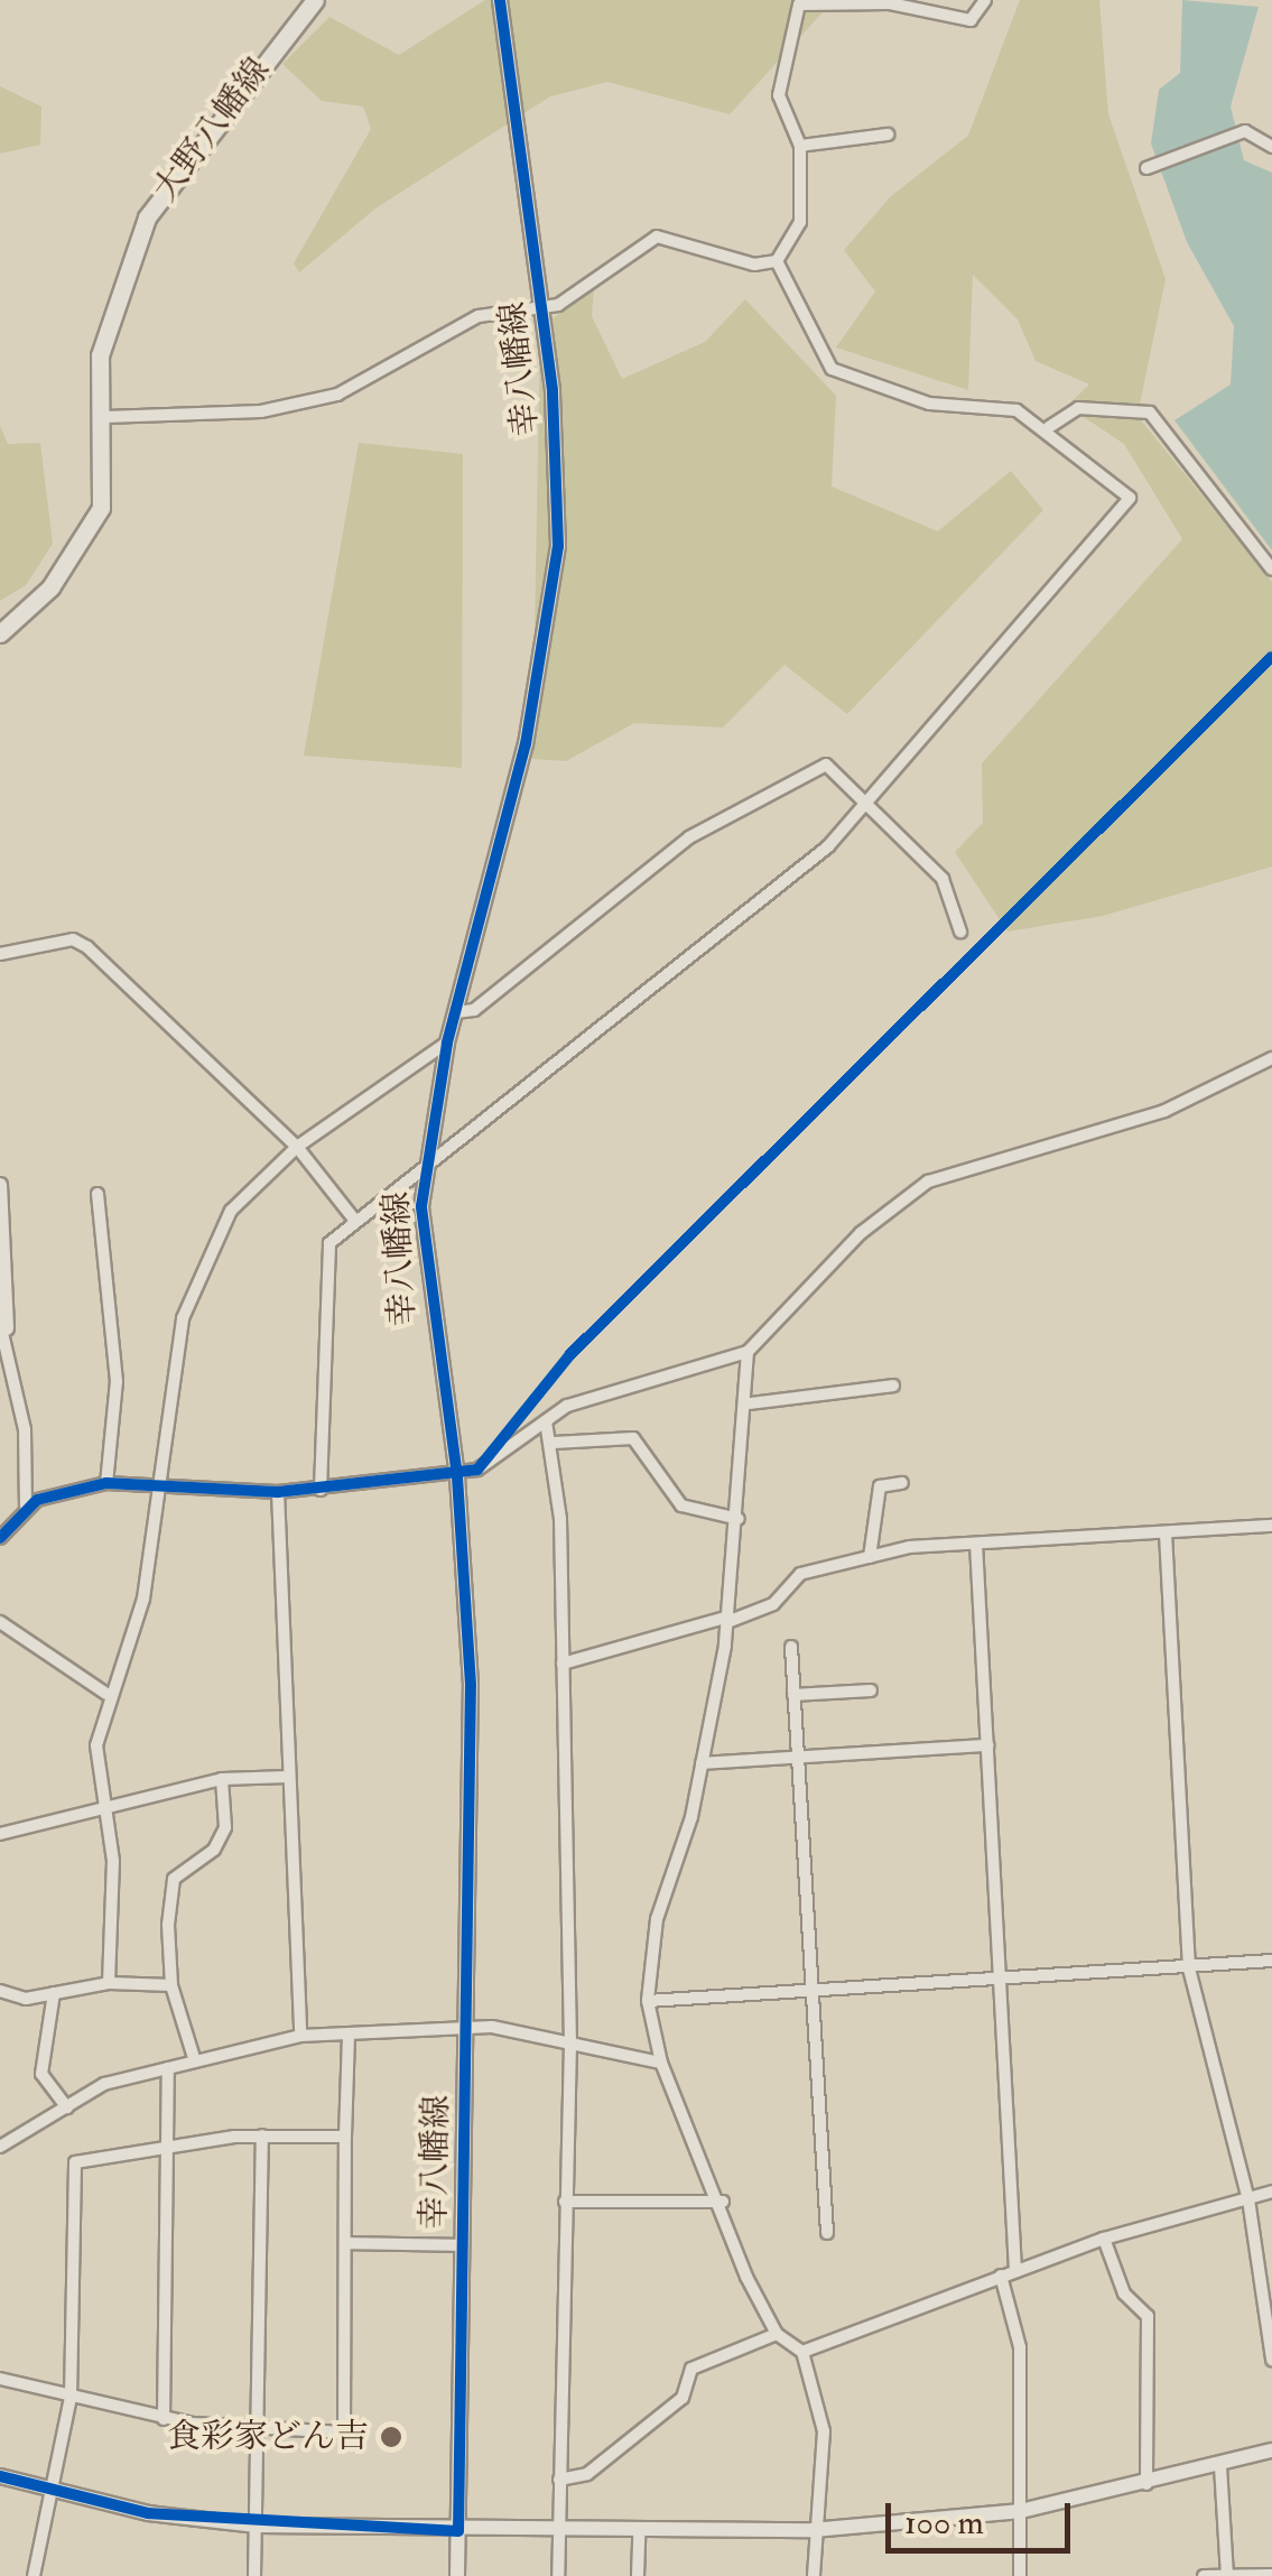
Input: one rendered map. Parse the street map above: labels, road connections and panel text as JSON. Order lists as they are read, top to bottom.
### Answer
{
  "streets": {
    "main road": ["大野八幡線"],
    "street": ["幸八幡線"]
  },
  "places": ["食彩家どん吉"],
  "scale_bar": "100 m"
}
